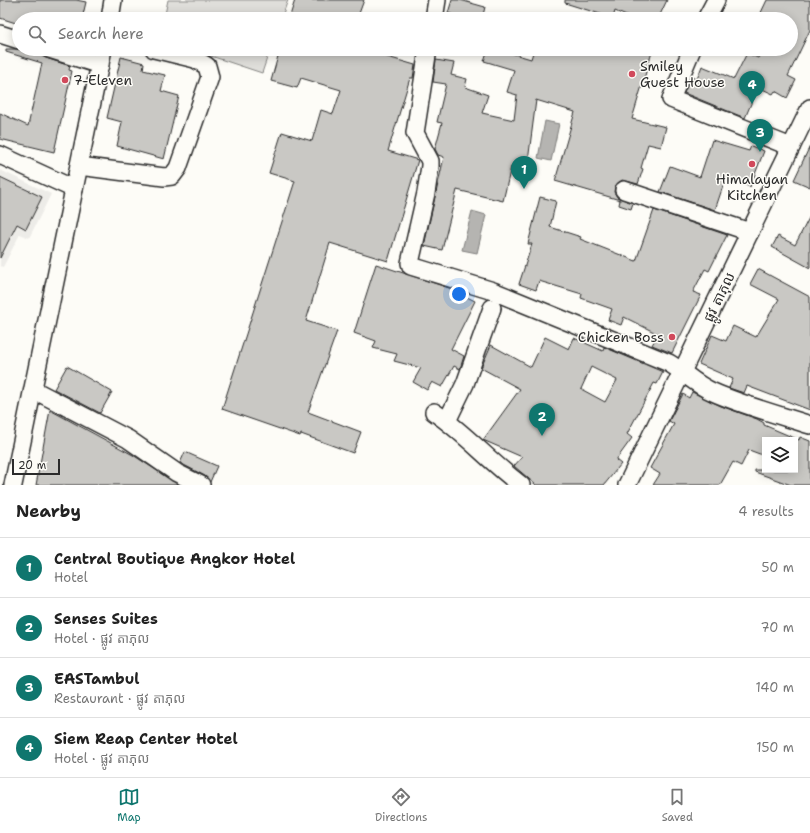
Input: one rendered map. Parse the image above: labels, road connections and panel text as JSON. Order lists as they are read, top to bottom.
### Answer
{
  "streets": {
    "street": ["ផ្លូវ តាភុល"]
  },
  "places": [
    "Smiley Guest House",
    "7-Eleven",
    "Himalayan Kitchen",
    "Chicken Boss"
  ],
  "scale_bar": "20 m",
  "page": {
    "search": "Search here",
    "pins": [
      "4",
      "3",
      "1",
      "2"
    ],
    "scale": "20 m",
    "heading": ["Nearby", "4 results"],
    "list": [
      {
        "mark": "1",
        "name": "Central Boutique Angkor Hotel",
        "note": "Hotel",
        "value": "50 m"
      },
      {
        "mark": "2",
        "name": "Senses Suites",
        "note": "Hotel · ផ្លូវ តាភុល",
        "value": "70 m"
      },
      {
        "mark": "3",
        "name": "EASTambul",
        "note": "Restaurant · ផ្លូវ តាភុល",
        "value": "140 m"
      },
      {
        "mark": "4",
        "name": "Siem Reap Center Hotel",
        "note": "Hotel · ផ្លូវ តាភុល",
        "value": "150 m"
      }
    ],
    "nav": ["Map", "Directions", "Saved"]
  }
}
